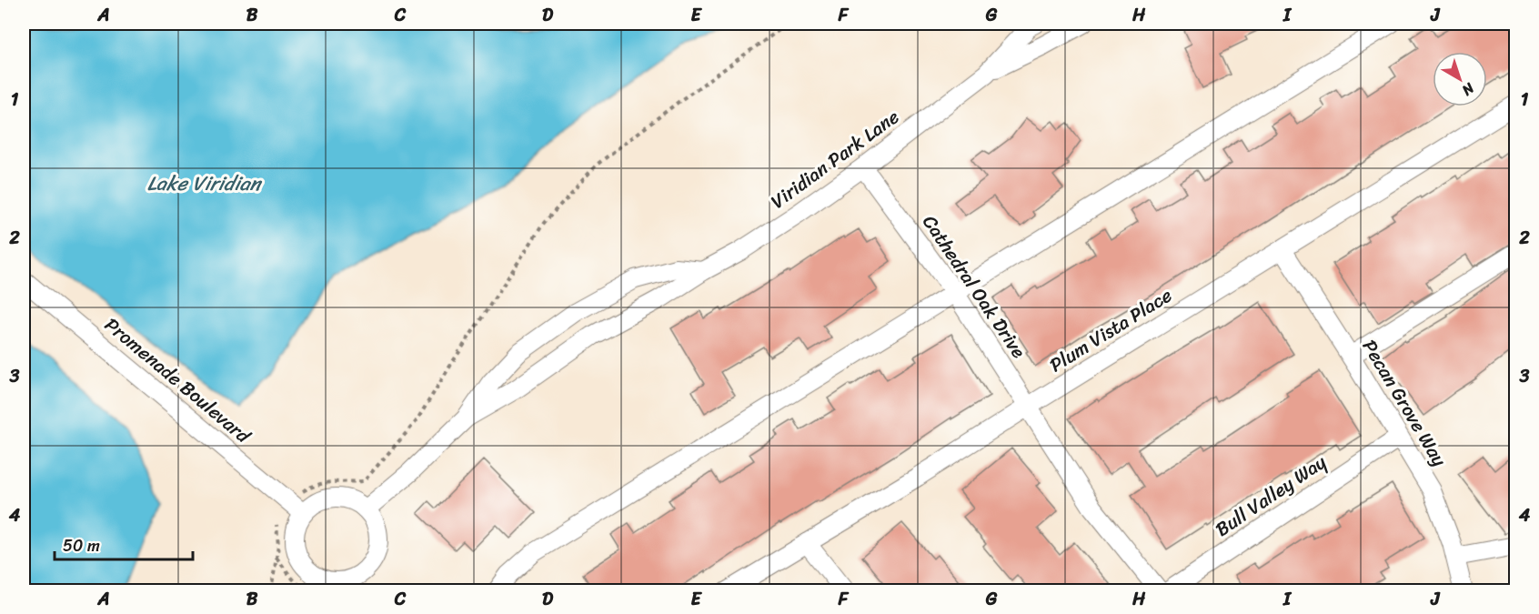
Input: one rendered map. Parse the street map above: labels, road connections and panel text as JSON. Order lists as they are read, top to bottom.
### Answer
{
  "streets": {
    "street": [
      "Viridian Park Lane",
      "Cathedral Oak Drive",
      "Plum Vista Place",
      "Promenade Boulevard",
      "Pecan Grove Way",
      "Bull Valley Way"
    ]
  },
  "crossings": [
    ["Viridian Park Lane", "Cathedral Oak Drive"],
    ["Viridian Park Lane", "Promenade Boulevard"],
    ["Cathedral Oak Drive", "Plum Vista Place"],
    ["Plum Vista Place", "Pecan Grove Way"],
    ["Pecan Grove Way", "Bull Valley Way"]
  ],
  "water": ["Lake Viridian"],
  "scale_bar": "50 m",
  "north": "bottom right",
  "grid": {
    "columns": [
      "A",
      "B",
      "C",
      "D",
      "E",
      "F",
      "G",
      "H",
      "I",
      "J"
    ],
    "rows": [
      "1",
      "2",
      "3",
      "4"
    ]
  }
}
